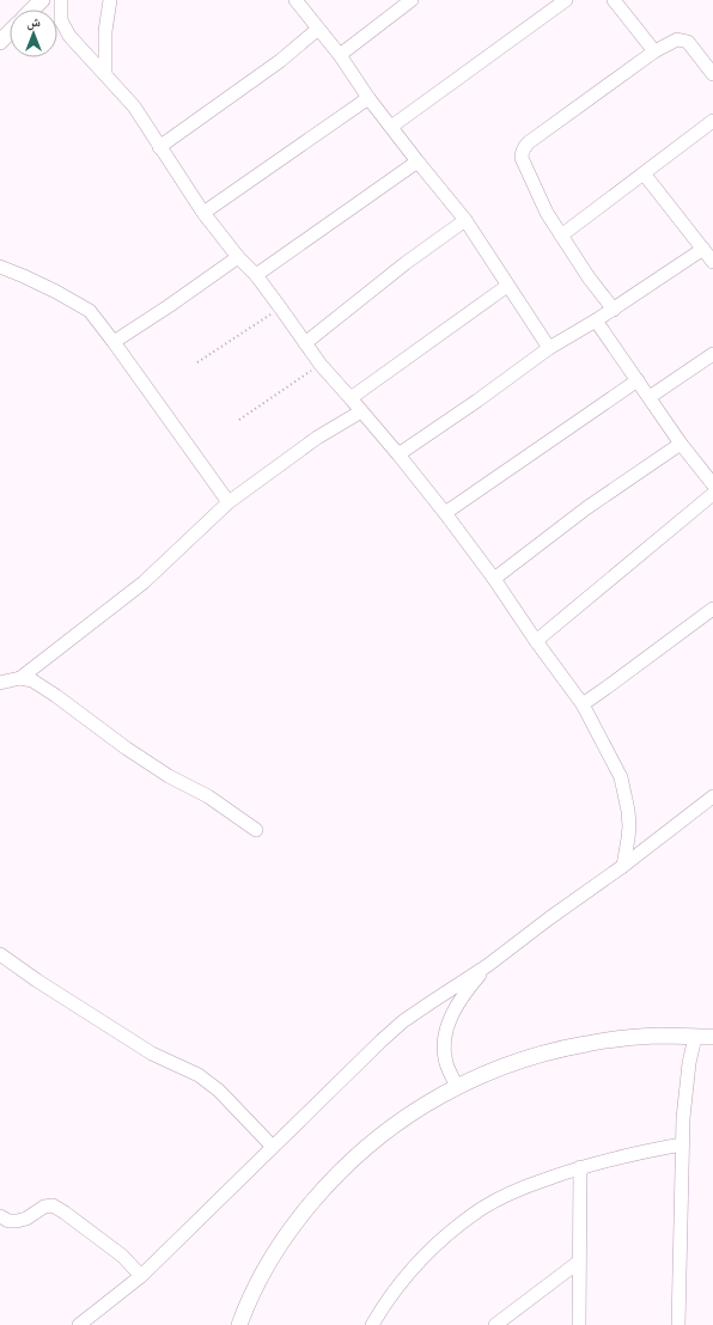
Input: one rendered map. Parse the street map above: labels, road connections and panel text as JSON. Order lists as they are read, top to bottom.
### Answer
{
  "north": "top"
}
